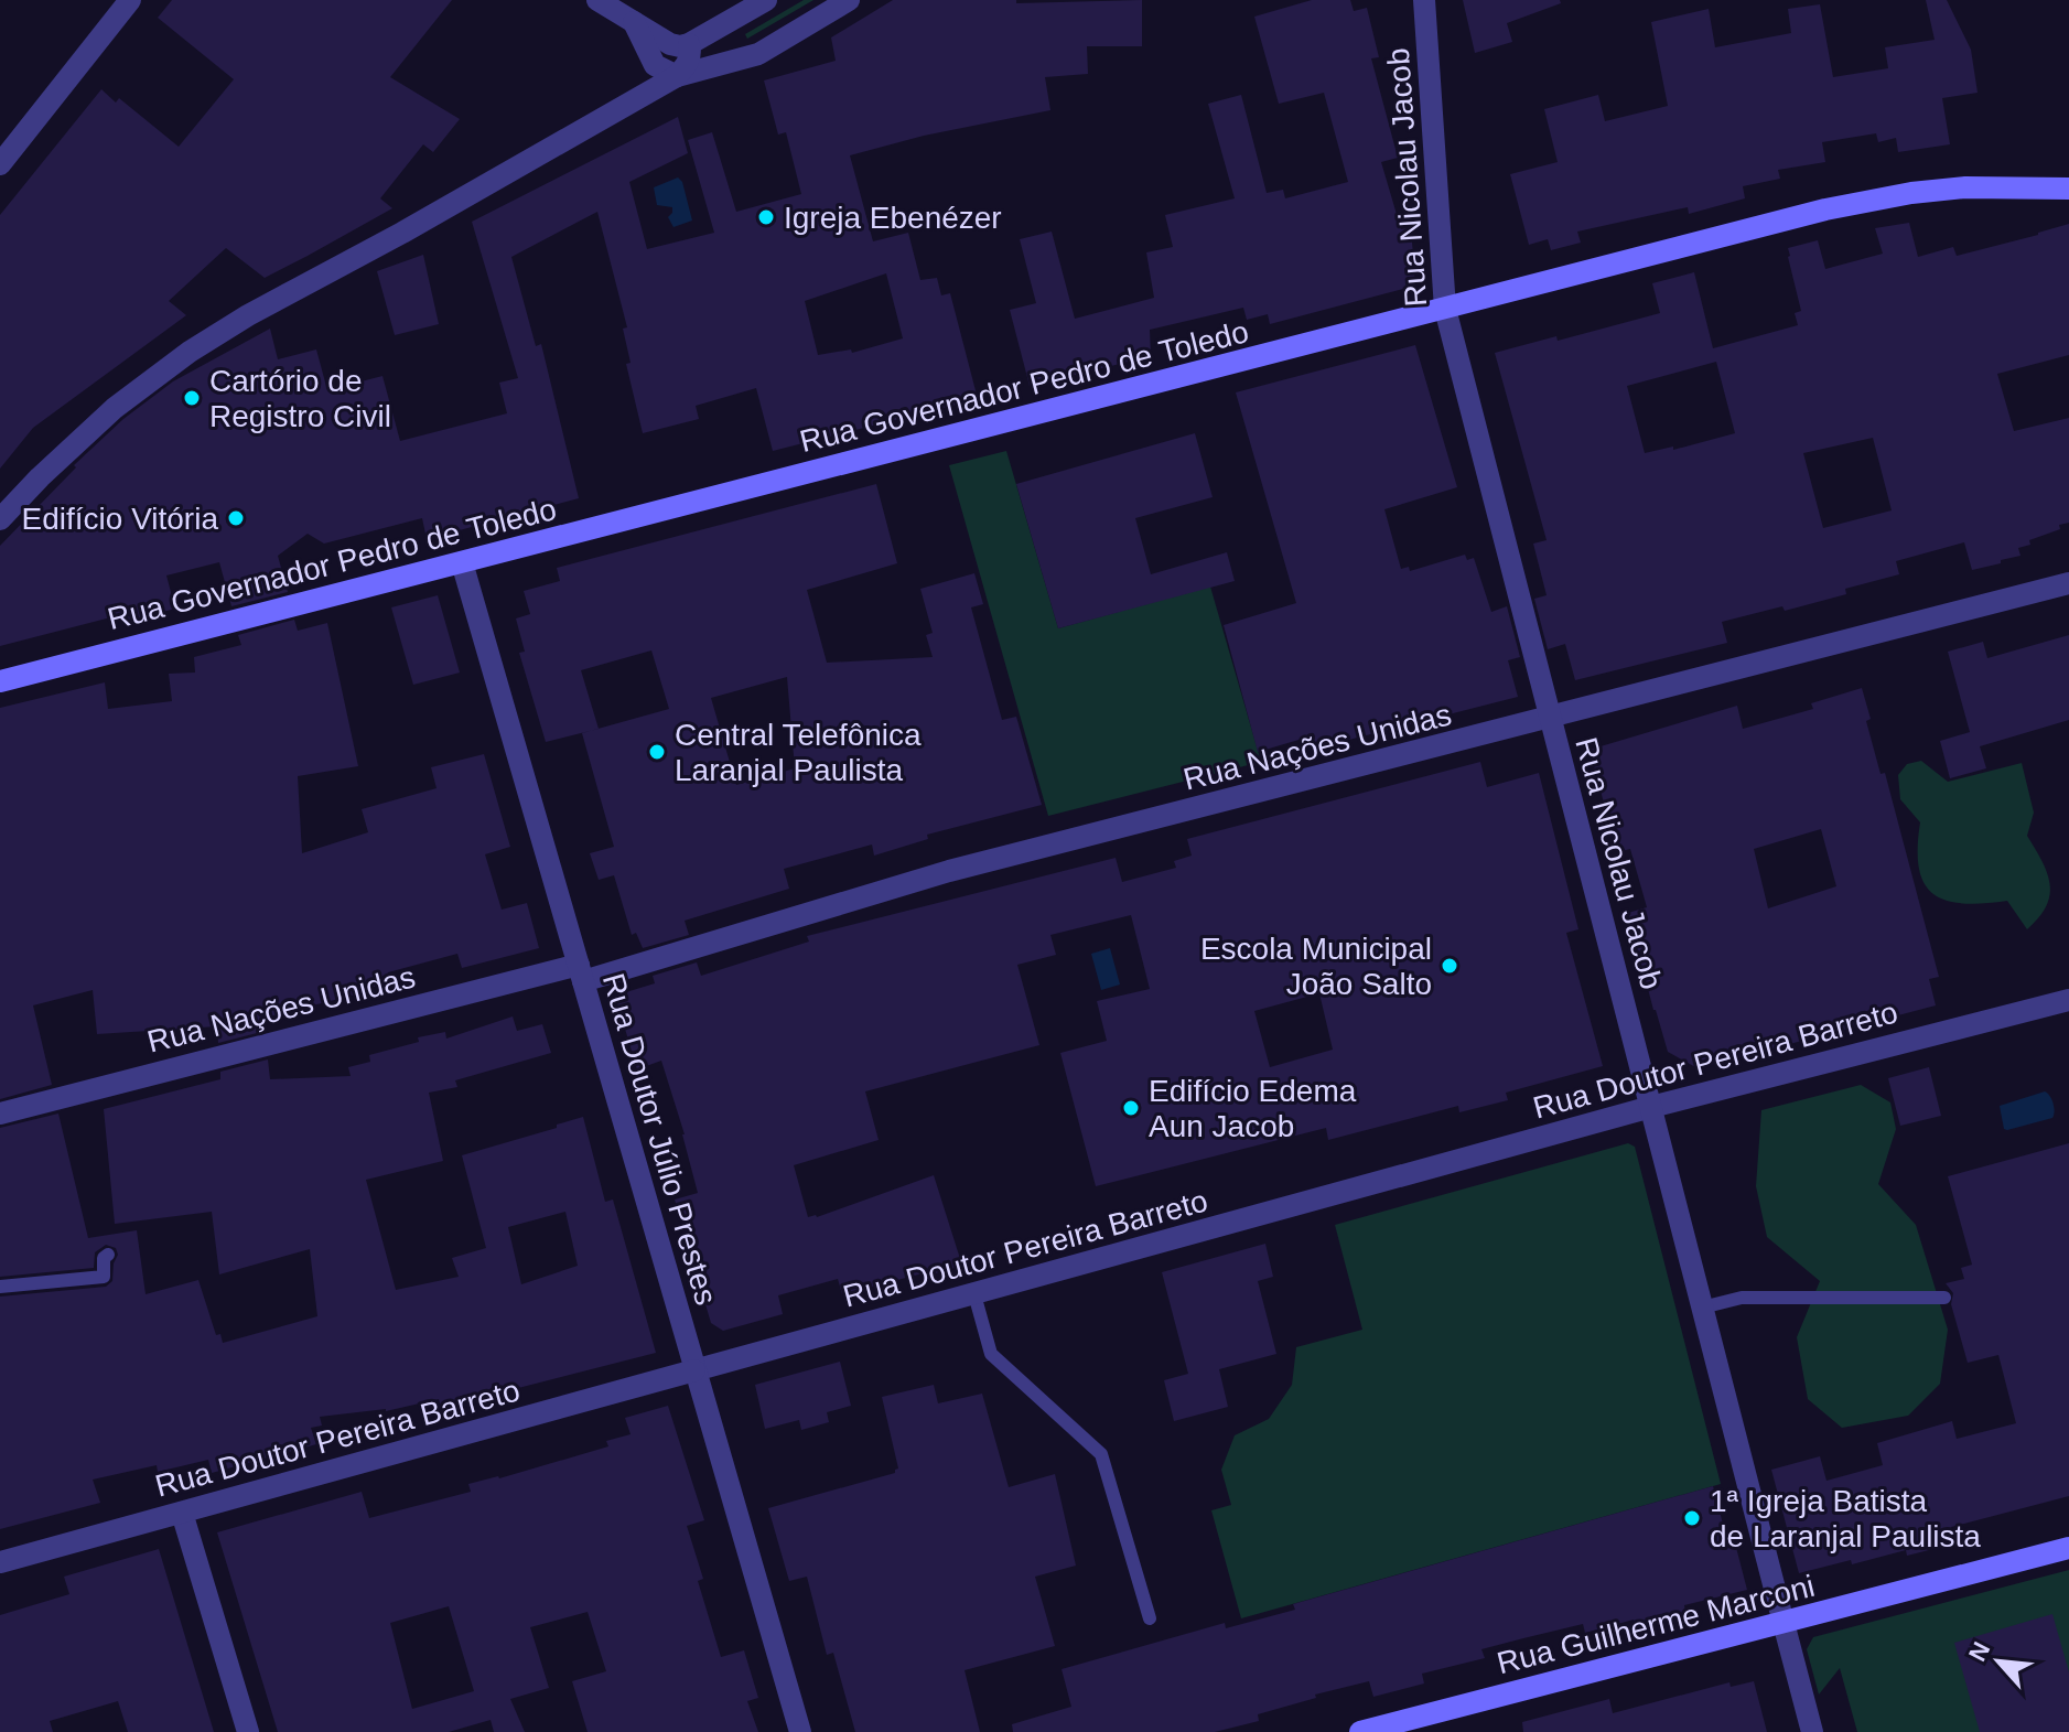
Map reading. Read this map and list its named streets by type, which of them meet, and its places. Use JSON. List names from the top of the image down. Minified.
{"streets":{"main road":["Rua Governador Pedro de Toledo","Rua Guilherme Marconi"],"street":["Rua Nicolau Jacob","Rua Nações Unidas","Rua Doutor Pereira Barreto","Rua Doutor Júlio Prestes"]},"crossings":[["Rua Nicolau Jacob","Rua Governador Pedro de Toledo"],["Rua Nicolau Jacob","Rua Nações Unidas"],["Rua Nicolau Jacob","Rua Doutor Pereira Barreto"],["Rua Nicolau Jacob","Rua Guilherme Marconi"],["Rua Governador Pedro de Toledo","Rua Doutor Júlio Prestes"],["Rua Nações Unidas","Rua Doutor Júlio Prestes"],["Rua Doutor Pereira Barreto","Rua Doutor Júlio Prestes"]],"places":["Igreja Ebenézer","Cartório de Registro Civil","Edifício Vitória","Central Telefônica Laranjal Paulista","Escola Municipal João Salto","Edifício Edema Aun Jacob","1ª Igreja Batista de Laranjal Paulista"],"north":"top left"}
